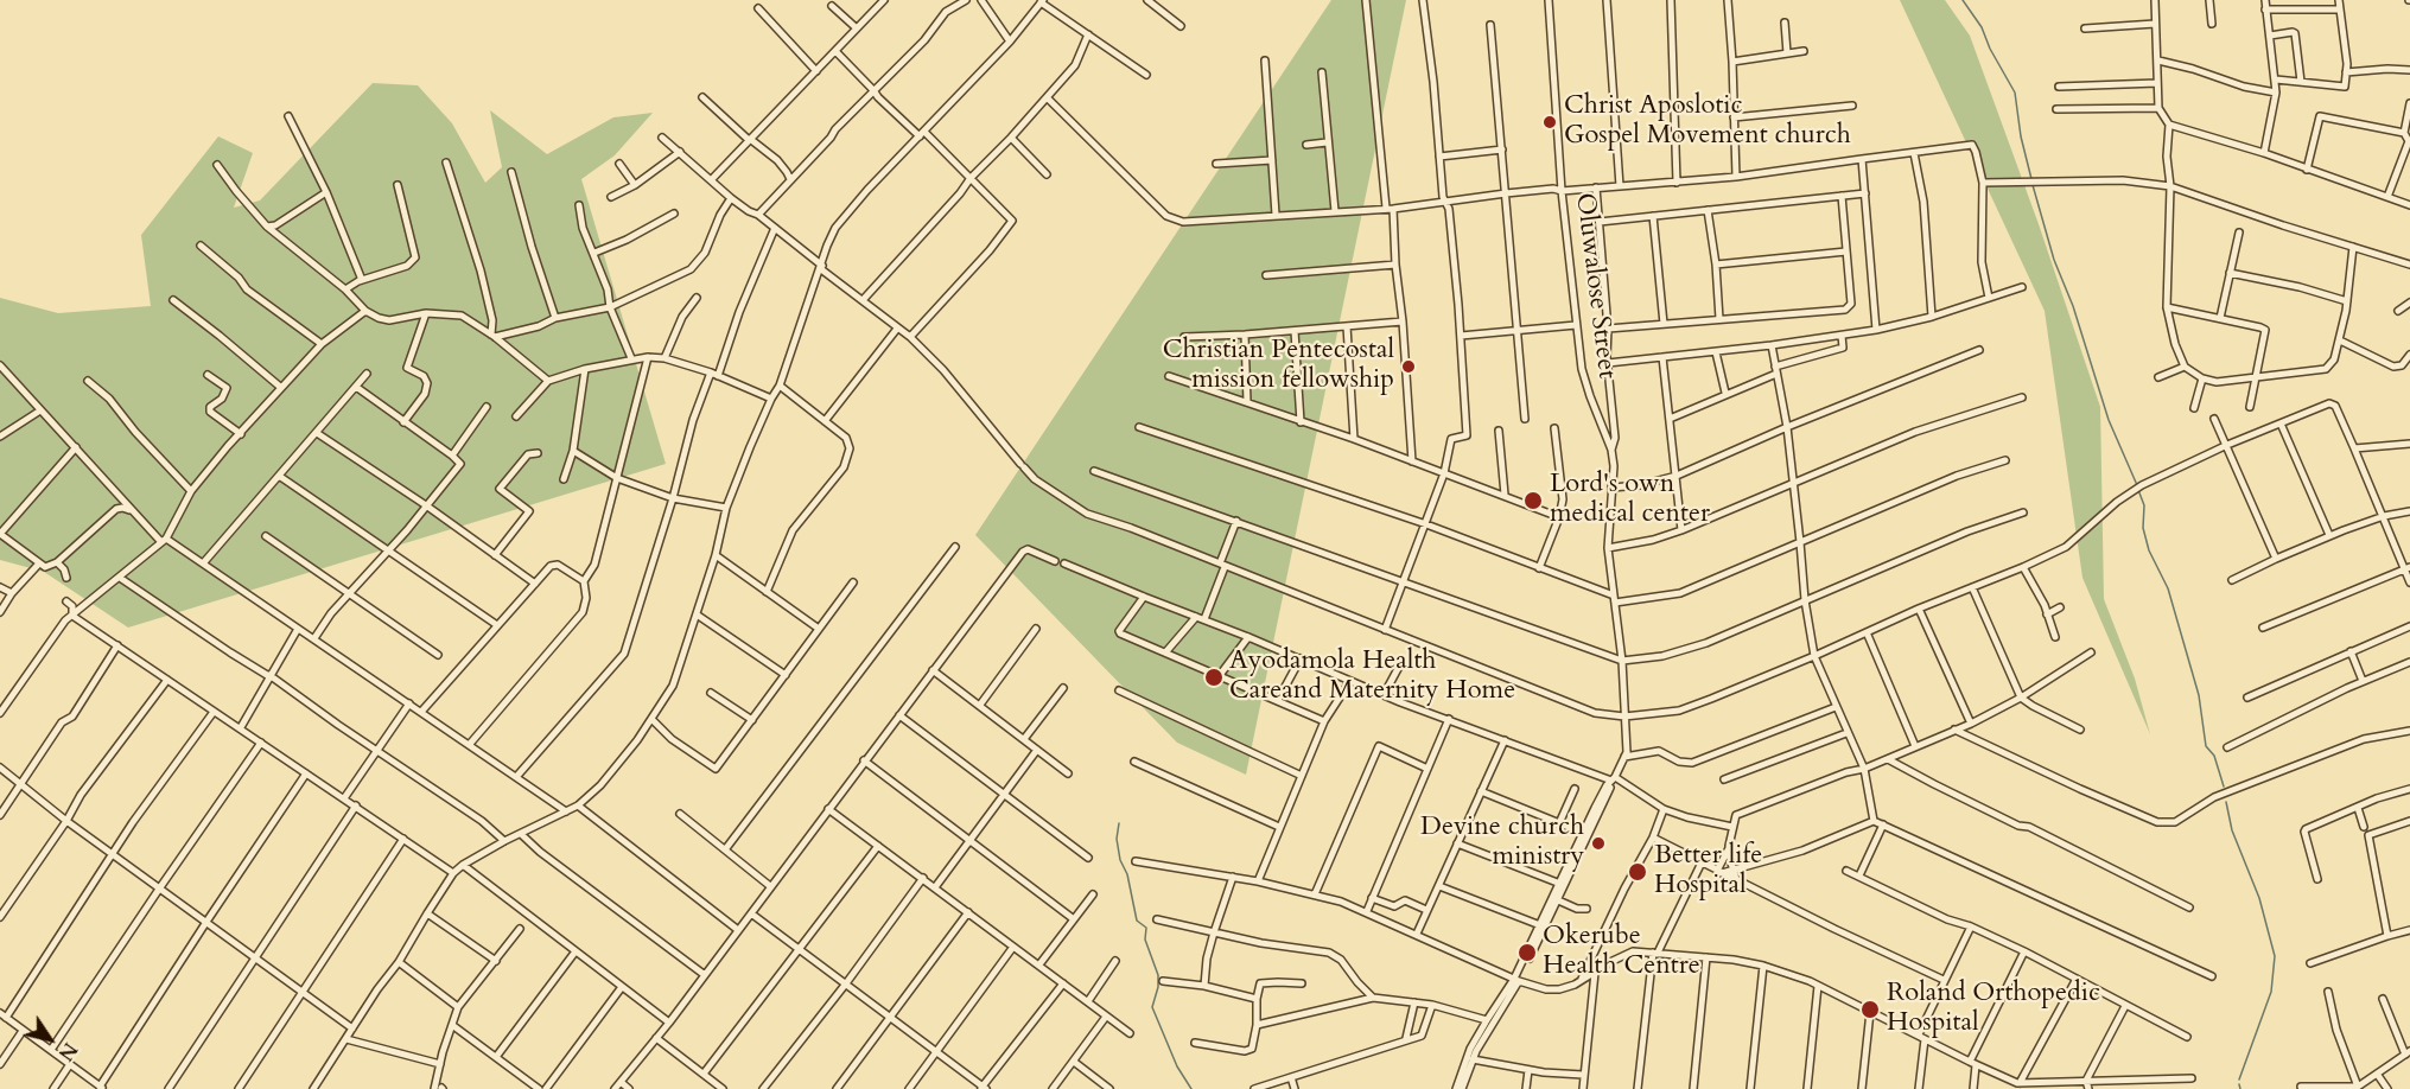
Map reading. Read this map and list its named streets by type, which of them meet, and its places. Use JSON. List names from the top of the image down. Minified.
{"streets":{"street":["Oluwalose Street"]},"places":["Christ Aposlotic Gospel Movement church","Christian Pentecostal mission fellowship","Lord's own medical center","Ayodamola Health Careand Maternity Home","Devine church ministry","Better life Hospital","Okerube Health Centre","Roland Orthopedic Hospital"],"north":"bottom right"}
